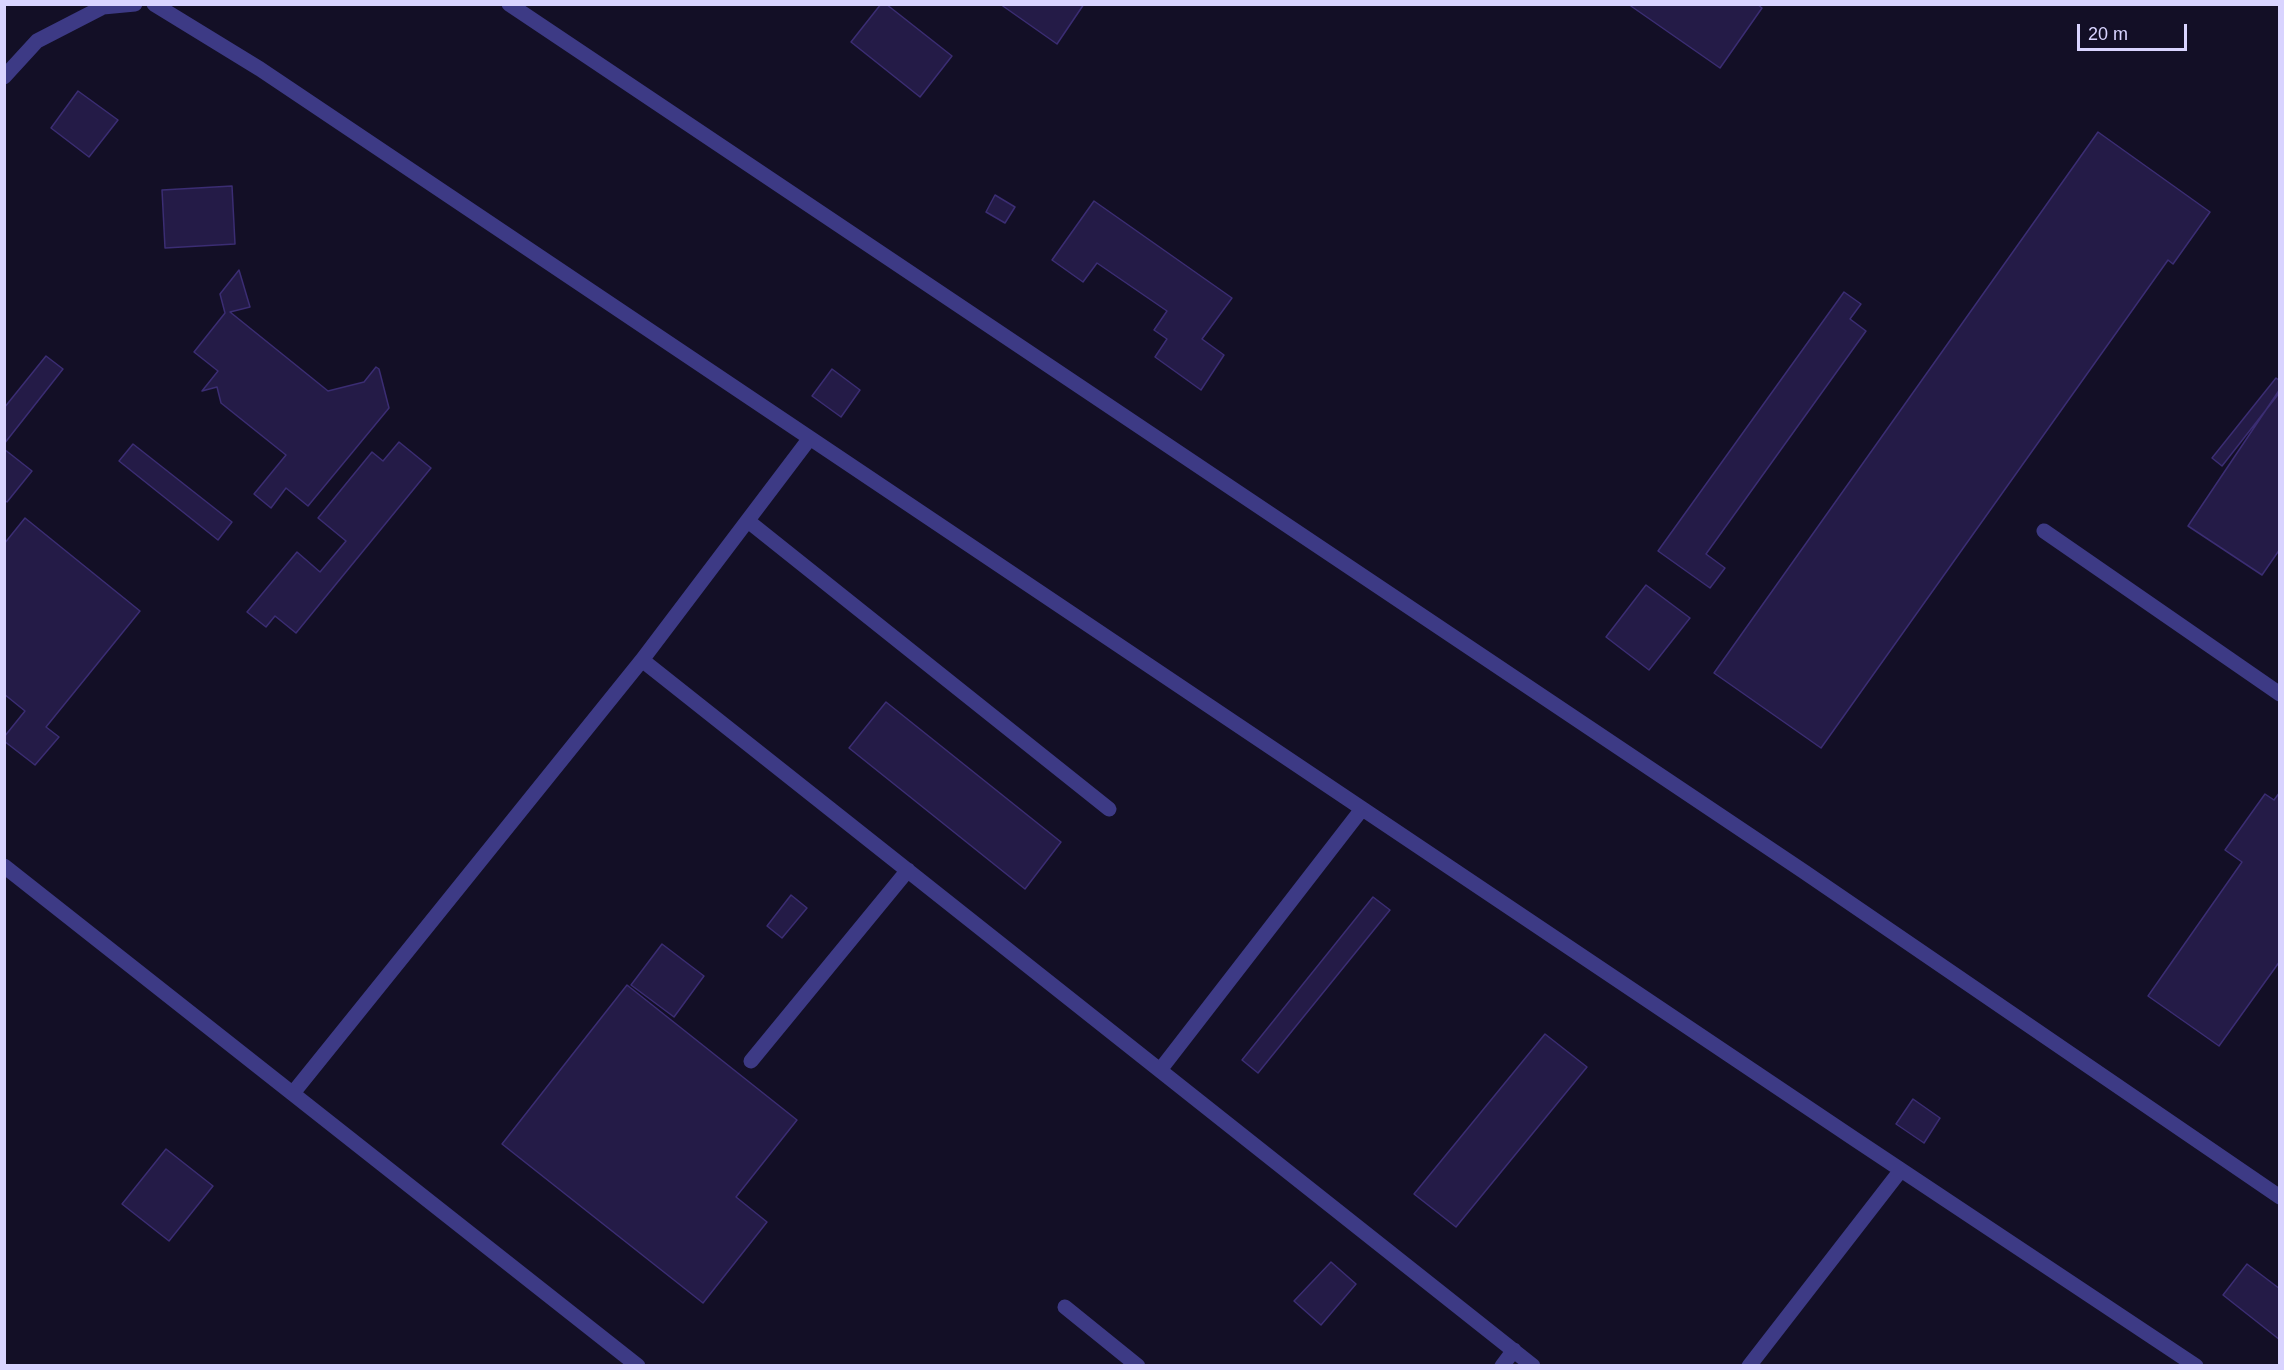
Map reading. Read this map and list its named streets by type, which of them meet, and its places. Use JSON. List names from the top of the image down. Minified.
{"scale_bar":"20 m"}
